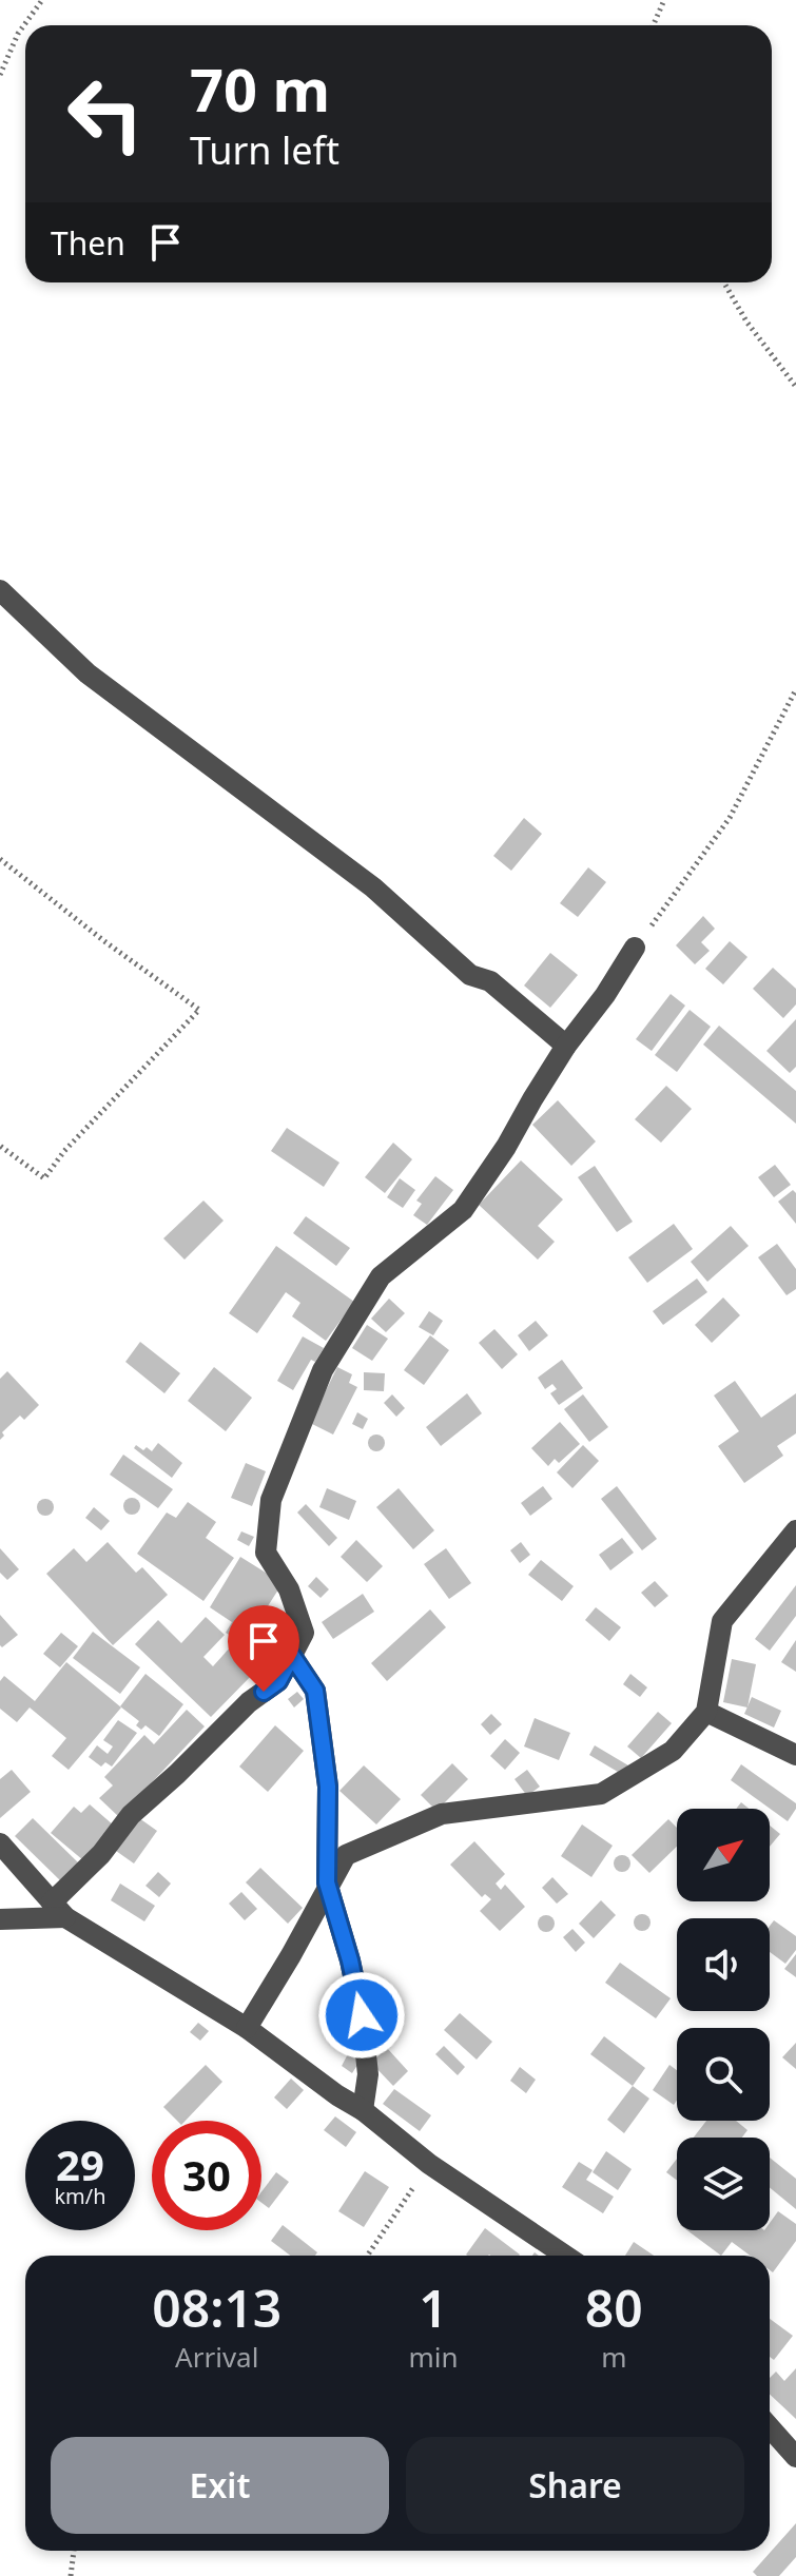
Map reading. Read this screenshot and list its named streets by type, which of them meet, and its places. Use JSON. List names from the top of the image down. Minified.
{"north":"top right","page":{"turn":["70 m","Turn left"],"then":"Then","speed":"29 km/h","limit":"30","eta":["08:13","Arrival","1","min","80","m"],"buttons":["Exit","Share"]}}
